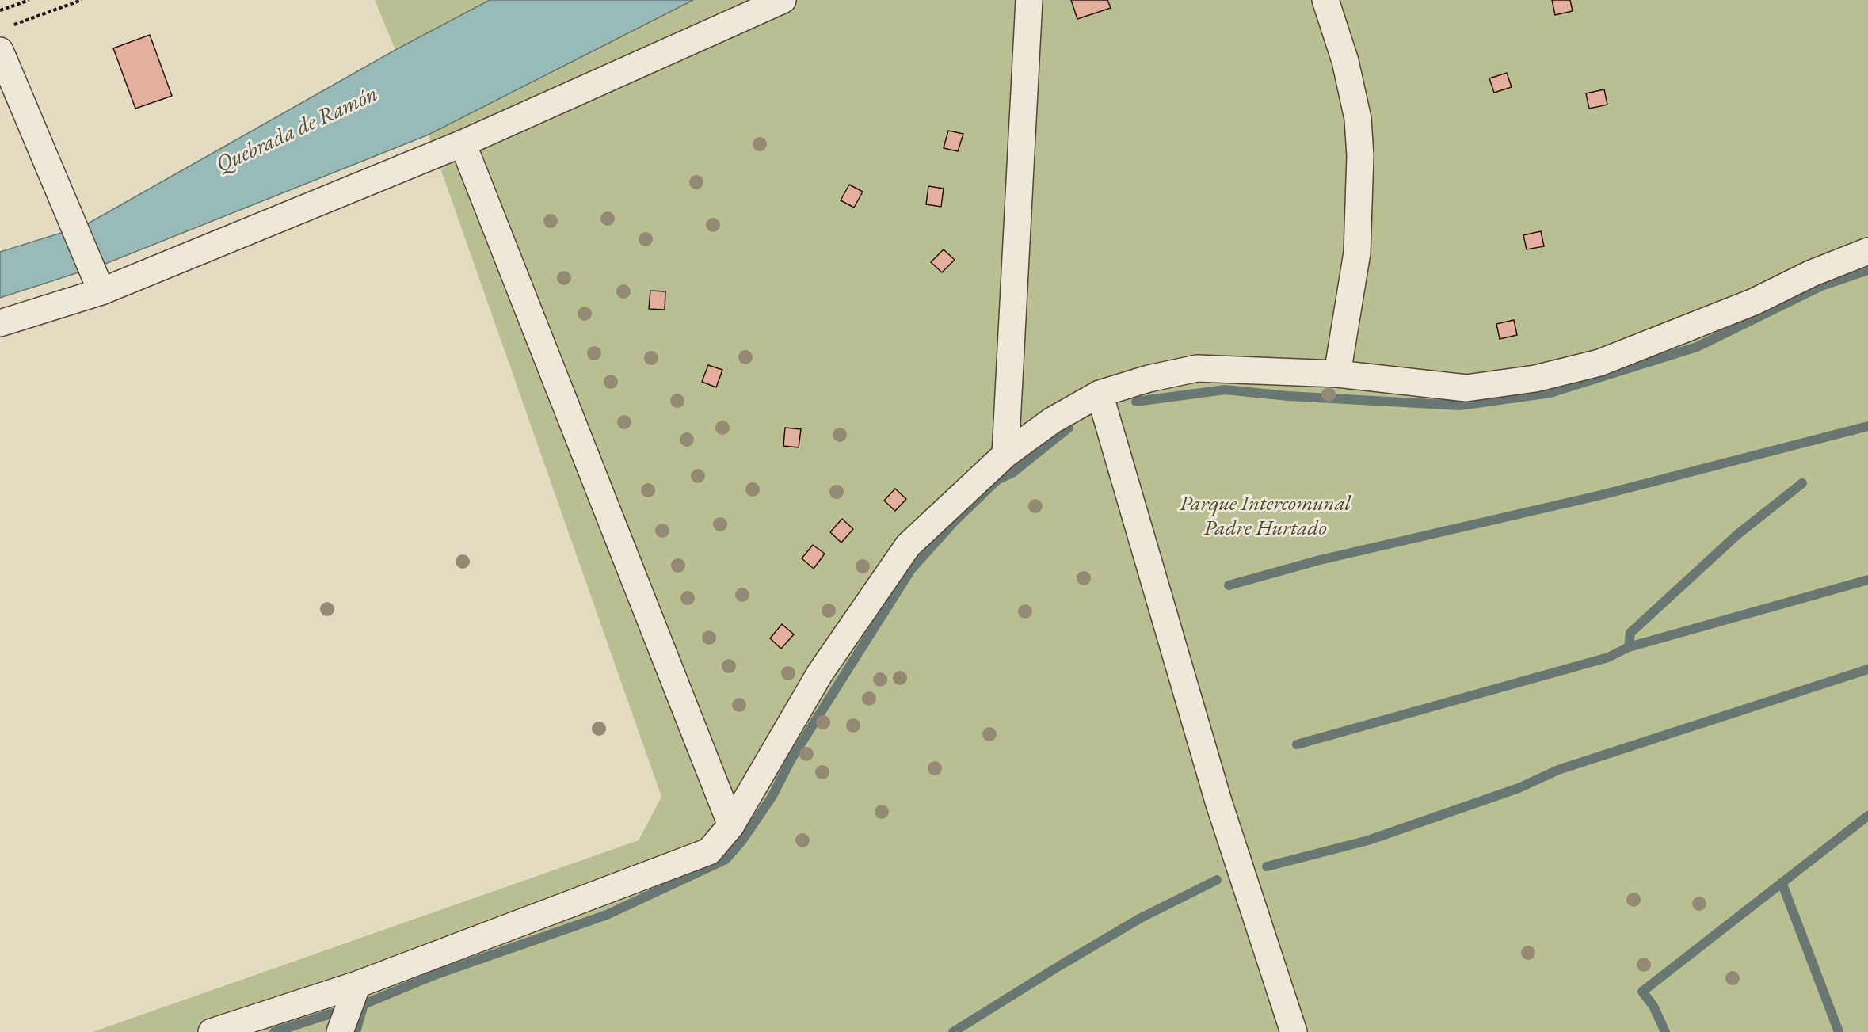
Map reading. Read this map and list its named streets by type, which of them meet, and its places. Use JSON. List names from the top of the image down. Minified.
{"water":["Quebrada de Ramón"],"parks":["Parque Intercomunal Padre Hurtado"]}
